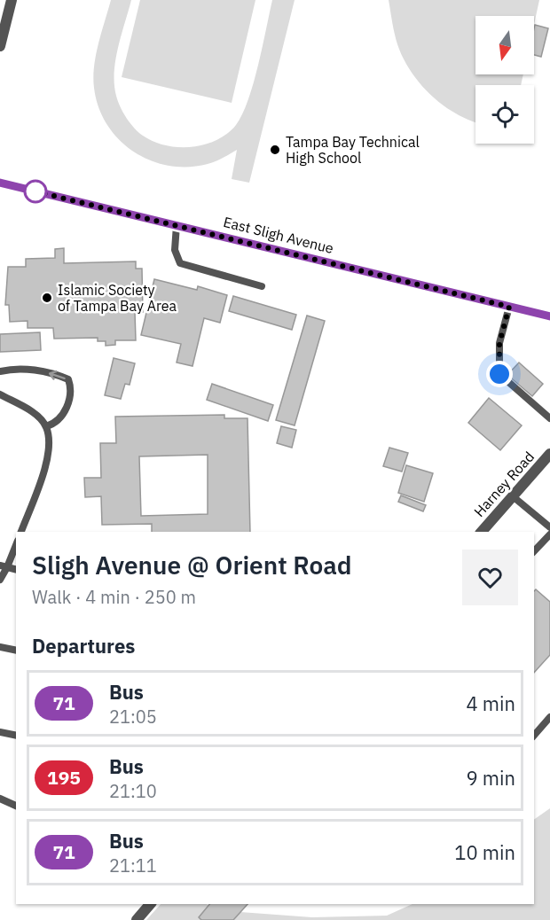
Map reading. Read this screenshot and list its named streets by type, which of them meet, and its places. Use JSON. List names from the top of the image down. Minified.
{"streets":{"street":["East Sligh Avenue","Harney Road"]},"places":["Tampa Bay Technical High School","Islamic Society of Tampa Bay Area"],"lines":["bus line 71"],"north":"bottom","page":{"heading":[["Sligh Avenue @ Orient Road","Walk · 4 min · 250 m"],"Departures"],"list":[{"mark":"71","name":"Bus","note":"21:05","value":"4 min"},{"mark":"195","name":"Bus","note":"21:10","value":"9 min"},{"mark":"71","name":"Bus","note":"21:11","value":"10 min"}]}}
